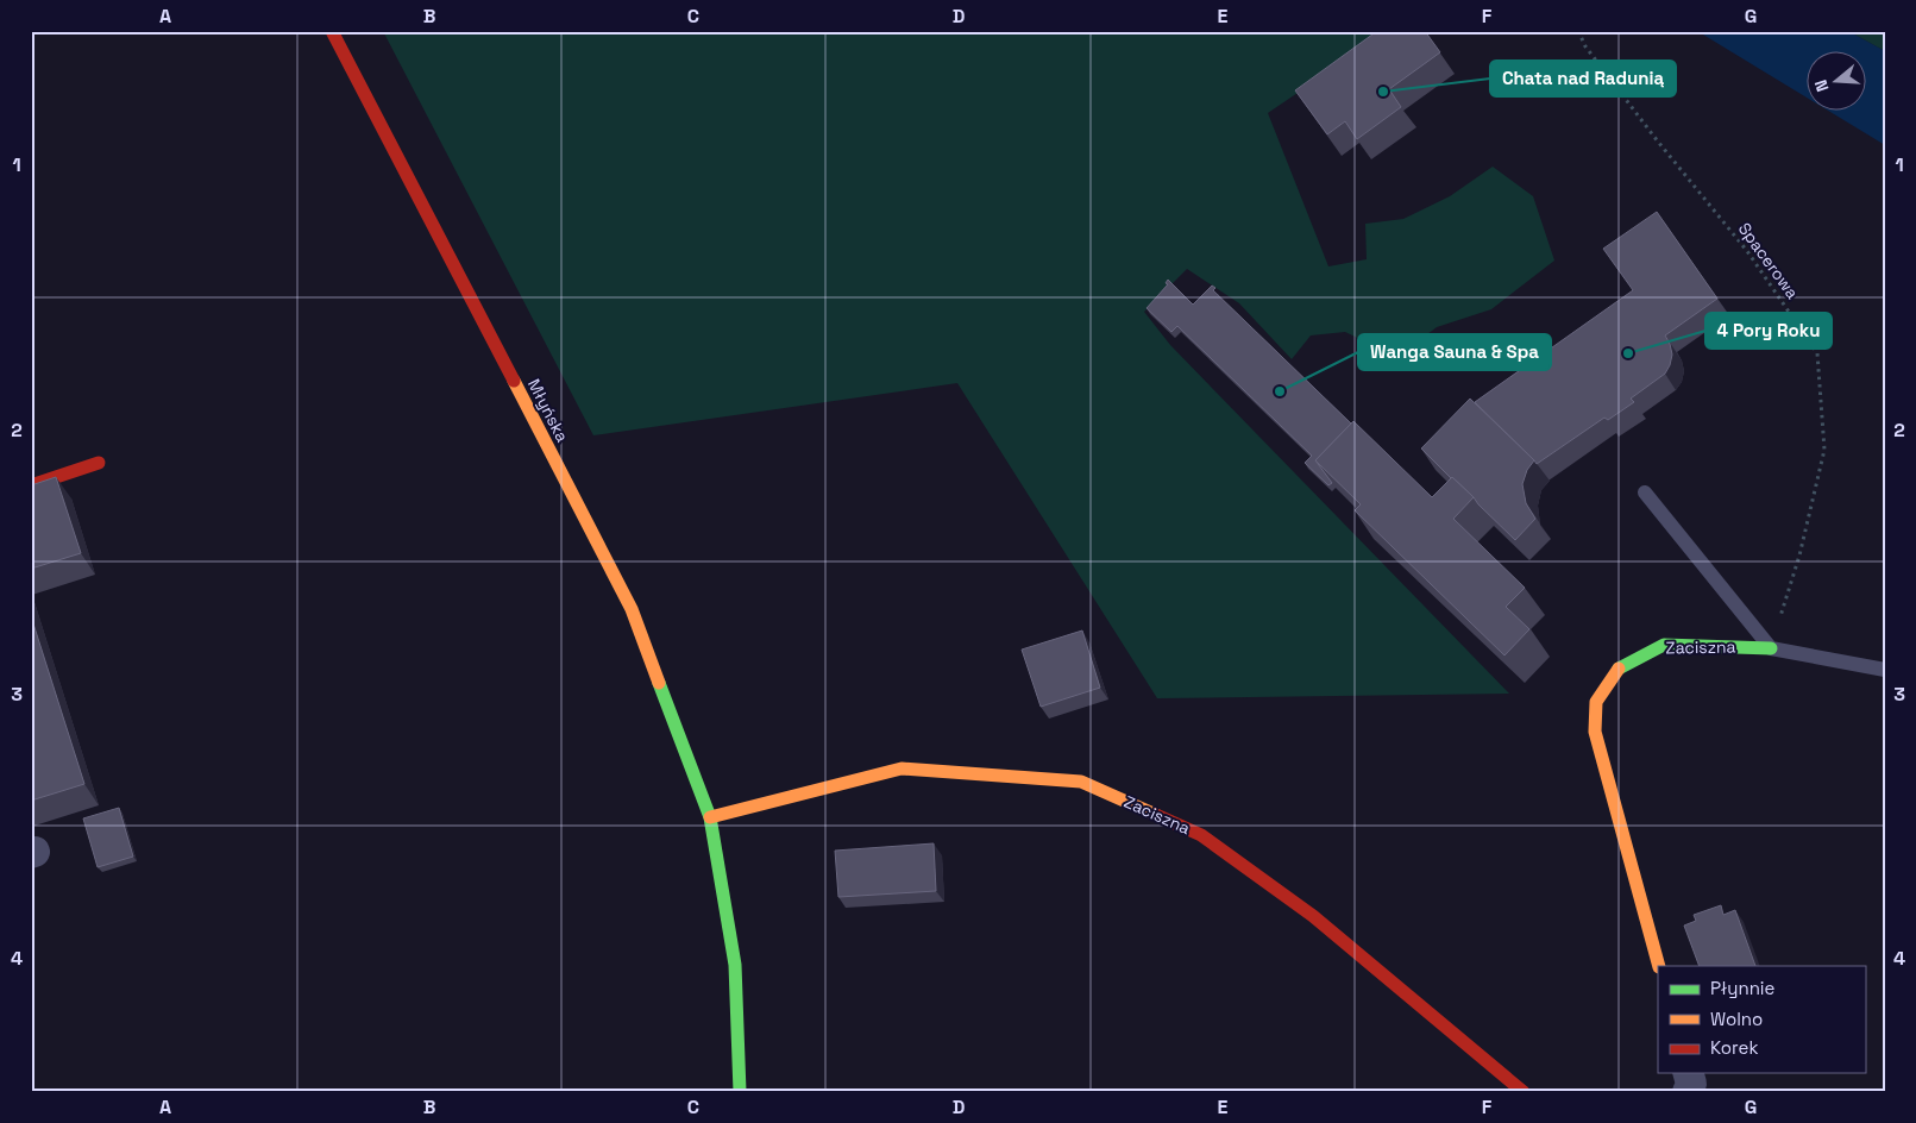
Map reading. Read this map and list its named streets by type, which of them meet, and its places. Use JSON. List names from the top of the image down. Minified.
{"streets":{"street":["Młyńska","Zaciszna"],"path":["Spacerowa"]},"crossings":[["Spacerowa","Zaciszna"],["Młyńska","Zaciszna"]],"places":["Chata nad Radunią","4 Pory Roku","Wanga Sauna & Spa"],"legend":["Płynnie","Wolno","Korek"],"north":"left","grid":{"columns":["A","B","C","D","E","F","G"],"rows":["1","2","3","4"]}}
